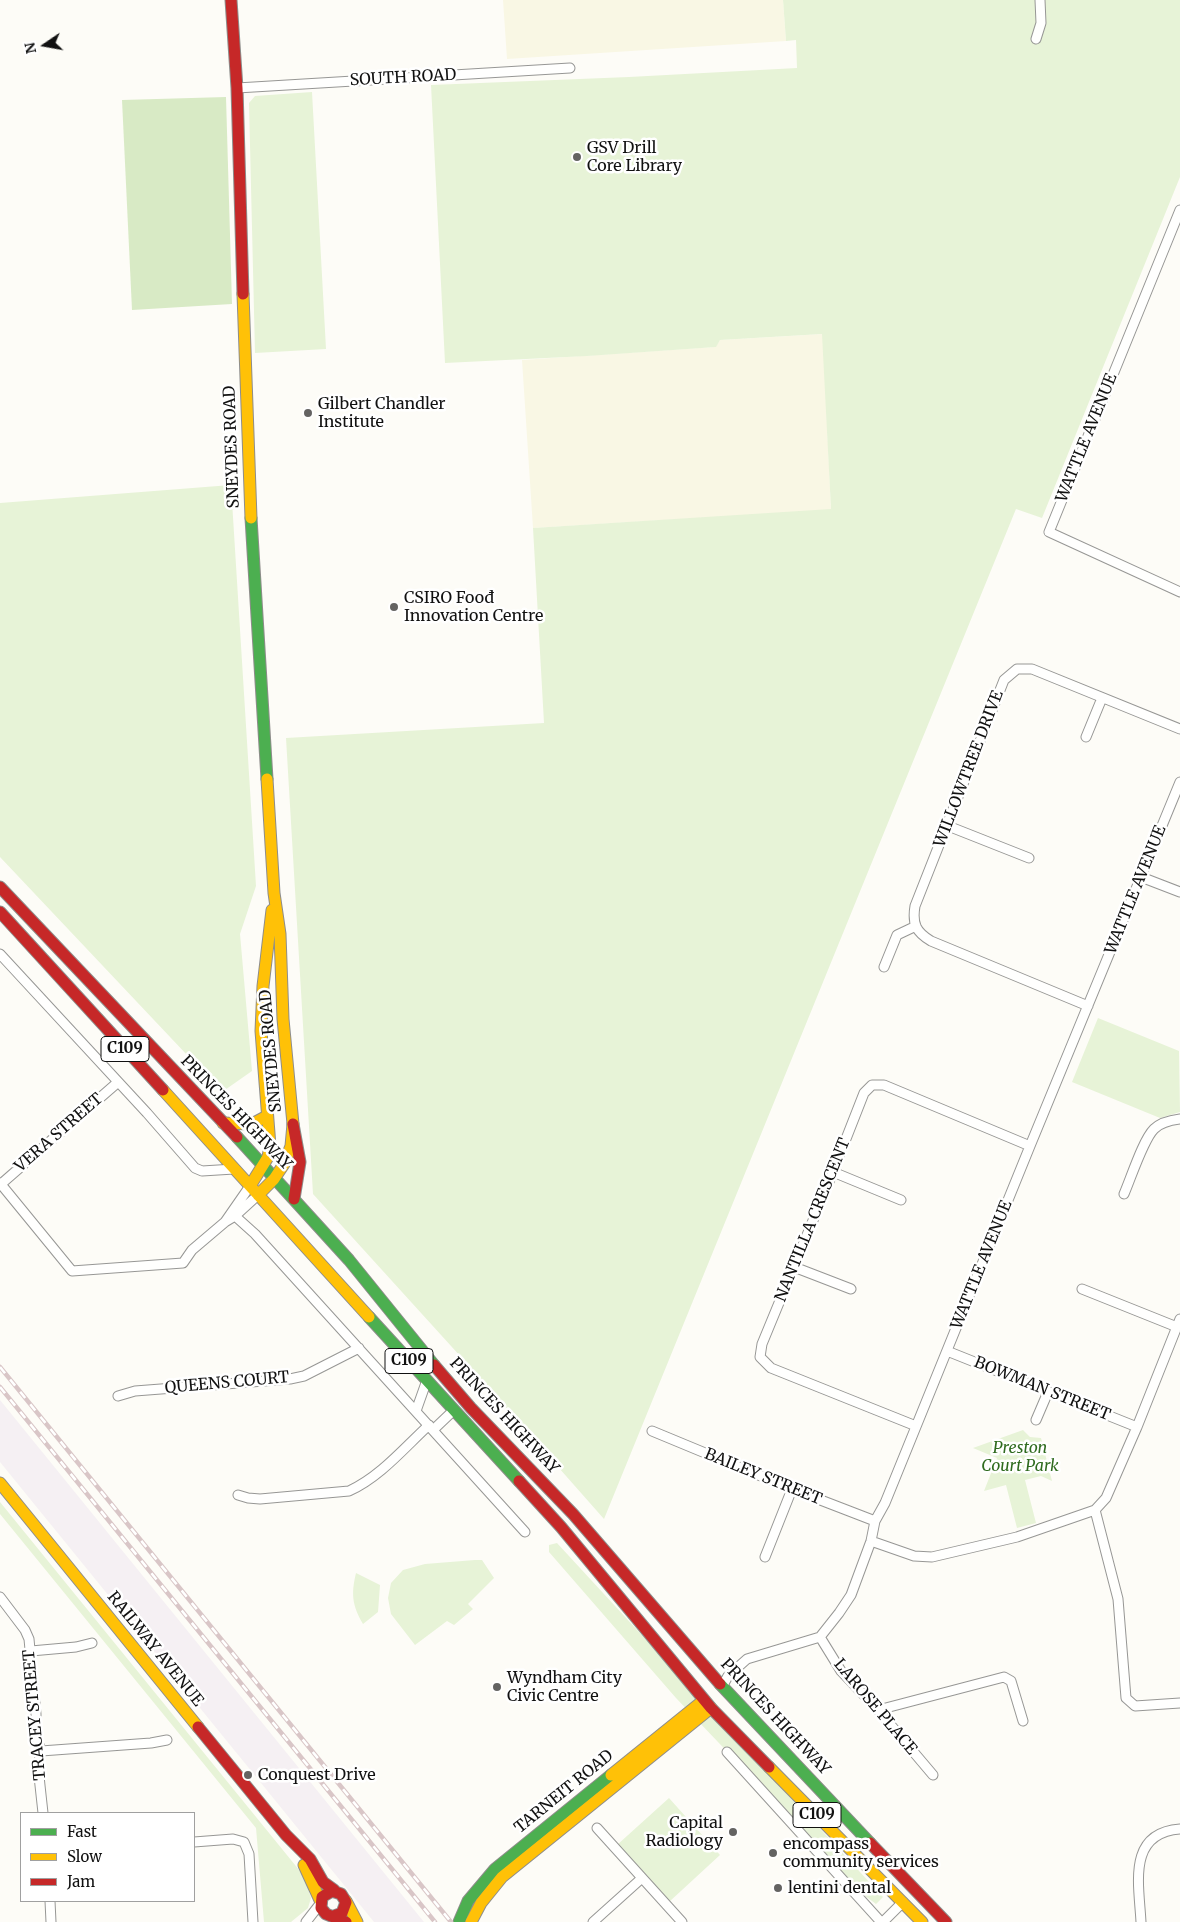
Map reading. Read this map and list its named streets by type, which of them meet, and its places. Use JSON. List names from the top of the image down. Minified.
{"streets":{"main road":["SNEYDES ROAD","C109","PRINCES HIGHWAY","RAILWAY AVENUE","TARNEIT ROAD"],"street":["SOUTH ROAD","WATTLE AVENUE","WILLOWTREE DRIVE","VERA STREET","NANTILLA CRESCENT","QUEENS COURT","BOWMAN STREET","BAILEY STREET","LAROSE PLACE","TRACEY STREET"]},"crossings":[["SOUTH ROAD","SNEYDES ROAD"],["WATTLE AVENUE","NANTILLA CRESCENT"],["WATTLE AVENUE","BOWMAN STREET"],["WATTLE AVENUE","BAILEY STREET"],["WATTLE AVENUE","LAROSE PLACE"],["SNEYDES ROAD","PRINCES HIGHWAY"],["PRINCES HIGHWAY","TARNEIT ROAD"]],"parks":["Preston Court Park"],"places":["GSV Drill Core Library","Gilbert Chandler Institute","CSIRO Foođ Innovation Centre","Wyndham City Civic Centre","Conquest Drive","Capital Radiology","encompass community services","lentini dental"],"legend":["Fast","Slow","Jam"],"north":"left"}
